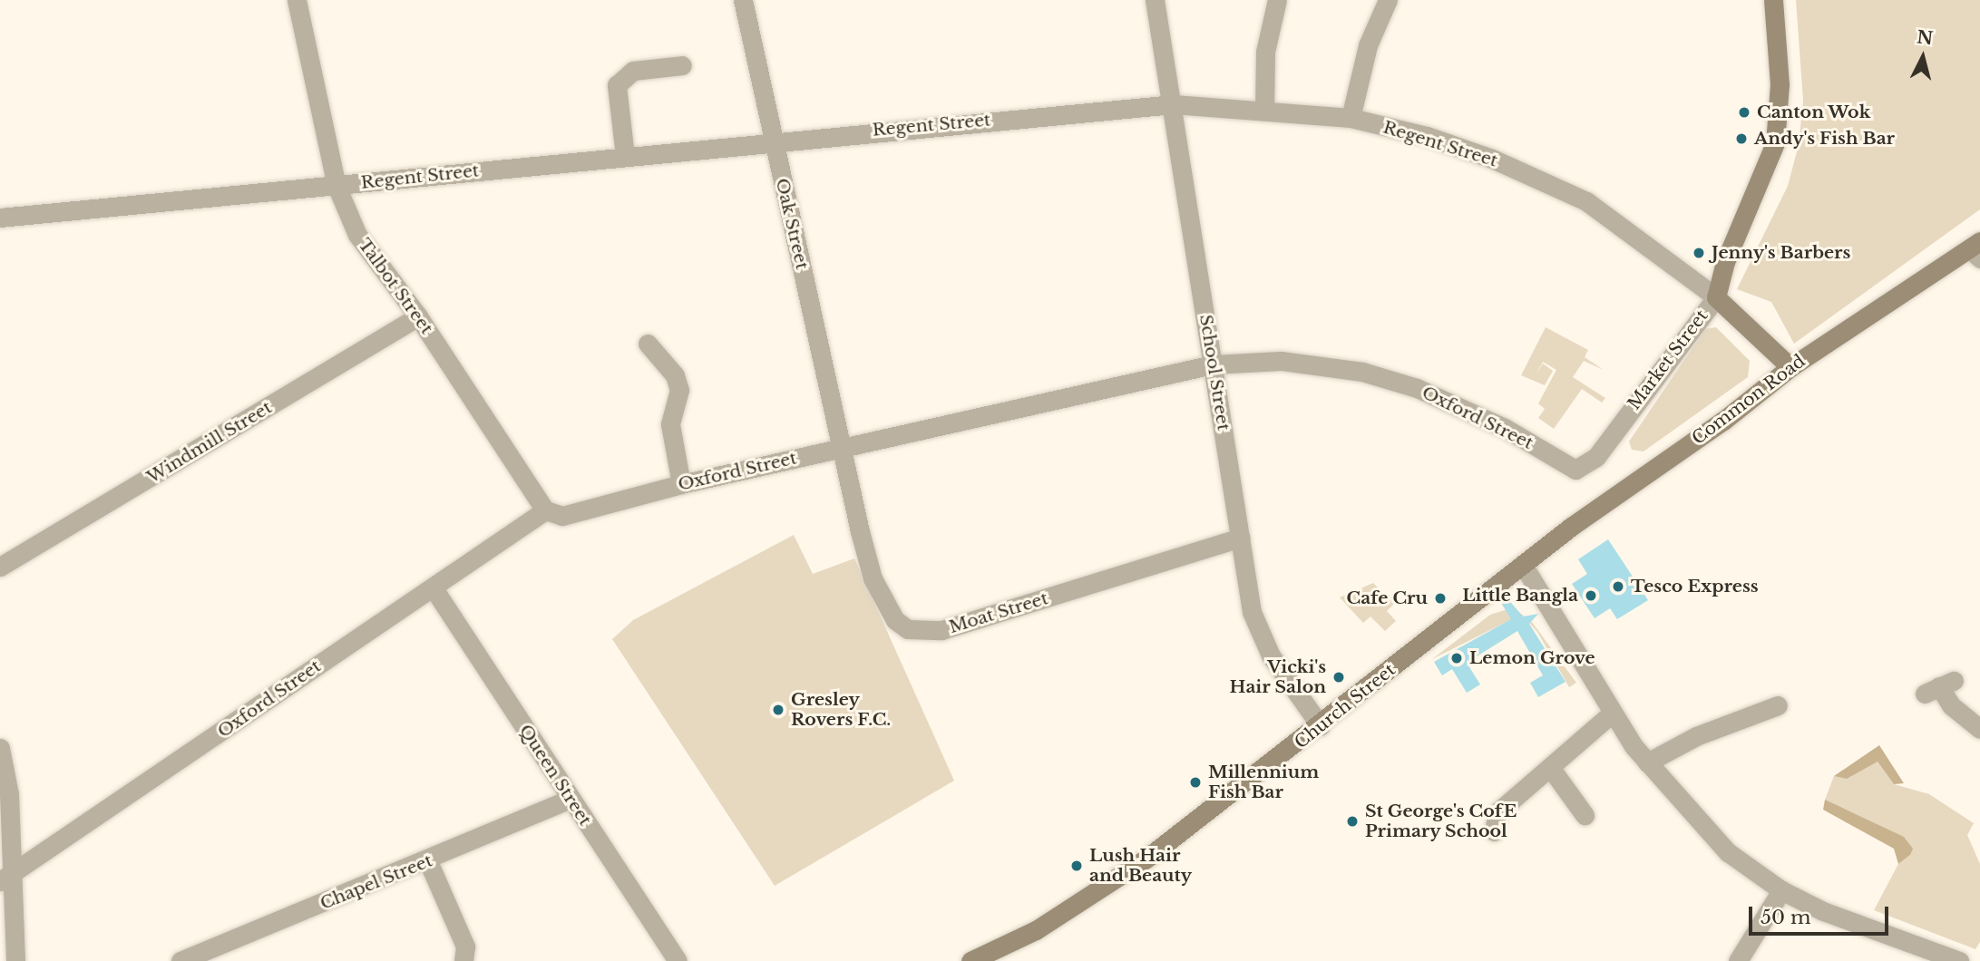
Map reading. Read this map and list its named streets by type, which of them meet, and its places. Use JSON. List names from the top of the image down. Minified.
{"streets":{"street":["Regent Street","Oak Street","Talbot Street","Market Street","School Street","Common Road","Oxford Street","Windmill Street","Moat Street","Church Street","Queen Street","Chapel Street"]},"crossings":[["Regent Street","Oak Street"],["Regent Street","Talbot Street"],["Regent Street","Market Street"],["Regent Street","School Street"],["Regent Street","Common Road"],["Oak Street","Oxford Street"],["Oak Street","Moat Street"],["Talbot Street","Oxford Street"],["Talbot Street","Windmill Street"],["Market Street","Oxford Street"],["School Street","Oxford Street"],["School Street","Moat Street"],["School Street","Church Street"],["Common Road","Church Street"],["Oxford Street","Moat Street"],["Oxford Street","Queen Street"],["Queen Street","Chapel Street"]],"places":["Canton Wok","Andy's Fish Bar","Jenny's Barbers","Tesco Express","Little Bangla","Cafe Cru","Lemon Grove","Vicki's Hair Salon","Gresley Rovers F.C.","Millennium Fish Bar","St George's CofE Primary School","Lush Hair and Beauty"],"scale_bar":"50 m","north":"top"}
